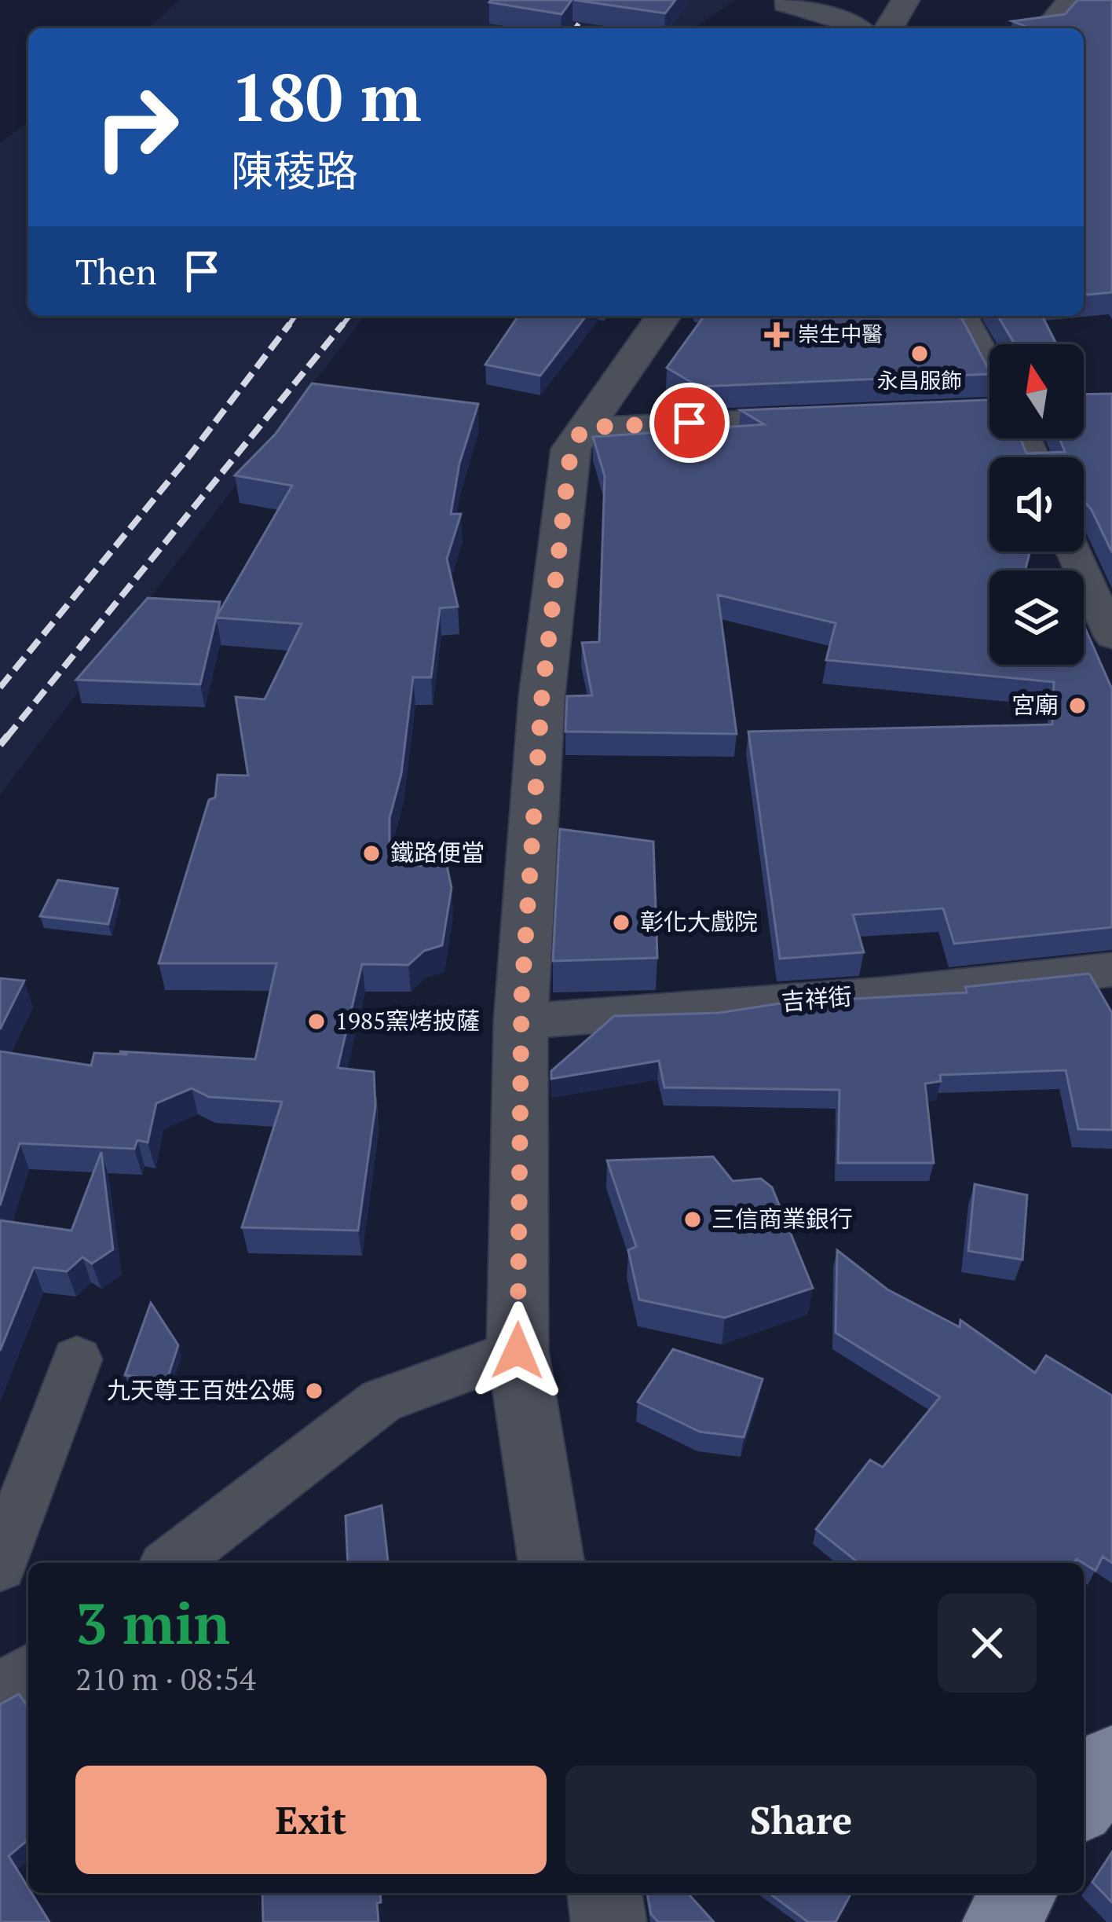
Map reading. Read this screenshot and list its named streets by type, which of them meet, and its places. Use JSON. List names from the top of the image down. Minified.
{"streets":{"street":["吉祥街"]},"places":{"health":["崇生中醫"],"other":["永昌服飾","宮廟","鐵路便當","彰化大戲院","1985窯烤披薩","三信商業銀行","九天尊王百姓公媽"]},"north":"top","page":{"turn":["180 m","陳稜路"],"then":"Then","heading":["3 min","210 m · 08:54"],"buttons":["Exit","Share"]}}
